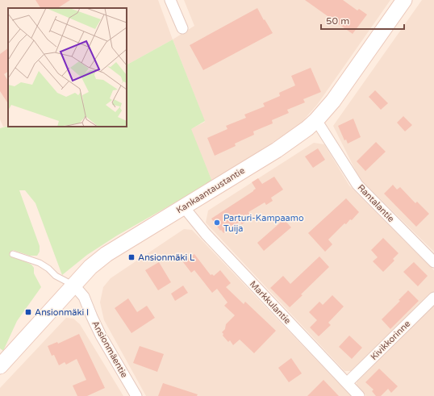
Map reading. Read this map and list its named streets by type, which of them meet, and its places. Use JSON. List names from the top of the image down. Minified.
{"streets":{"street":["Kankaantaustantie","Rantalantie","Markkulantie","Kivikkorinne","Ansionmäentie"]},"crossings":[["Kankaantaustantie","Rantalantie"],["Kankaantaustantie","Markkulantie"],["Kankaantaustantie","Ansionmäentie"],["Markkulantie","Kivikkorinne"]],"places":{"other":["Parturi-Kampaamo Tuija"],"transit":["Ansionmäki L","Ansionmäki I"]},"scale_bar":"50 m"}
